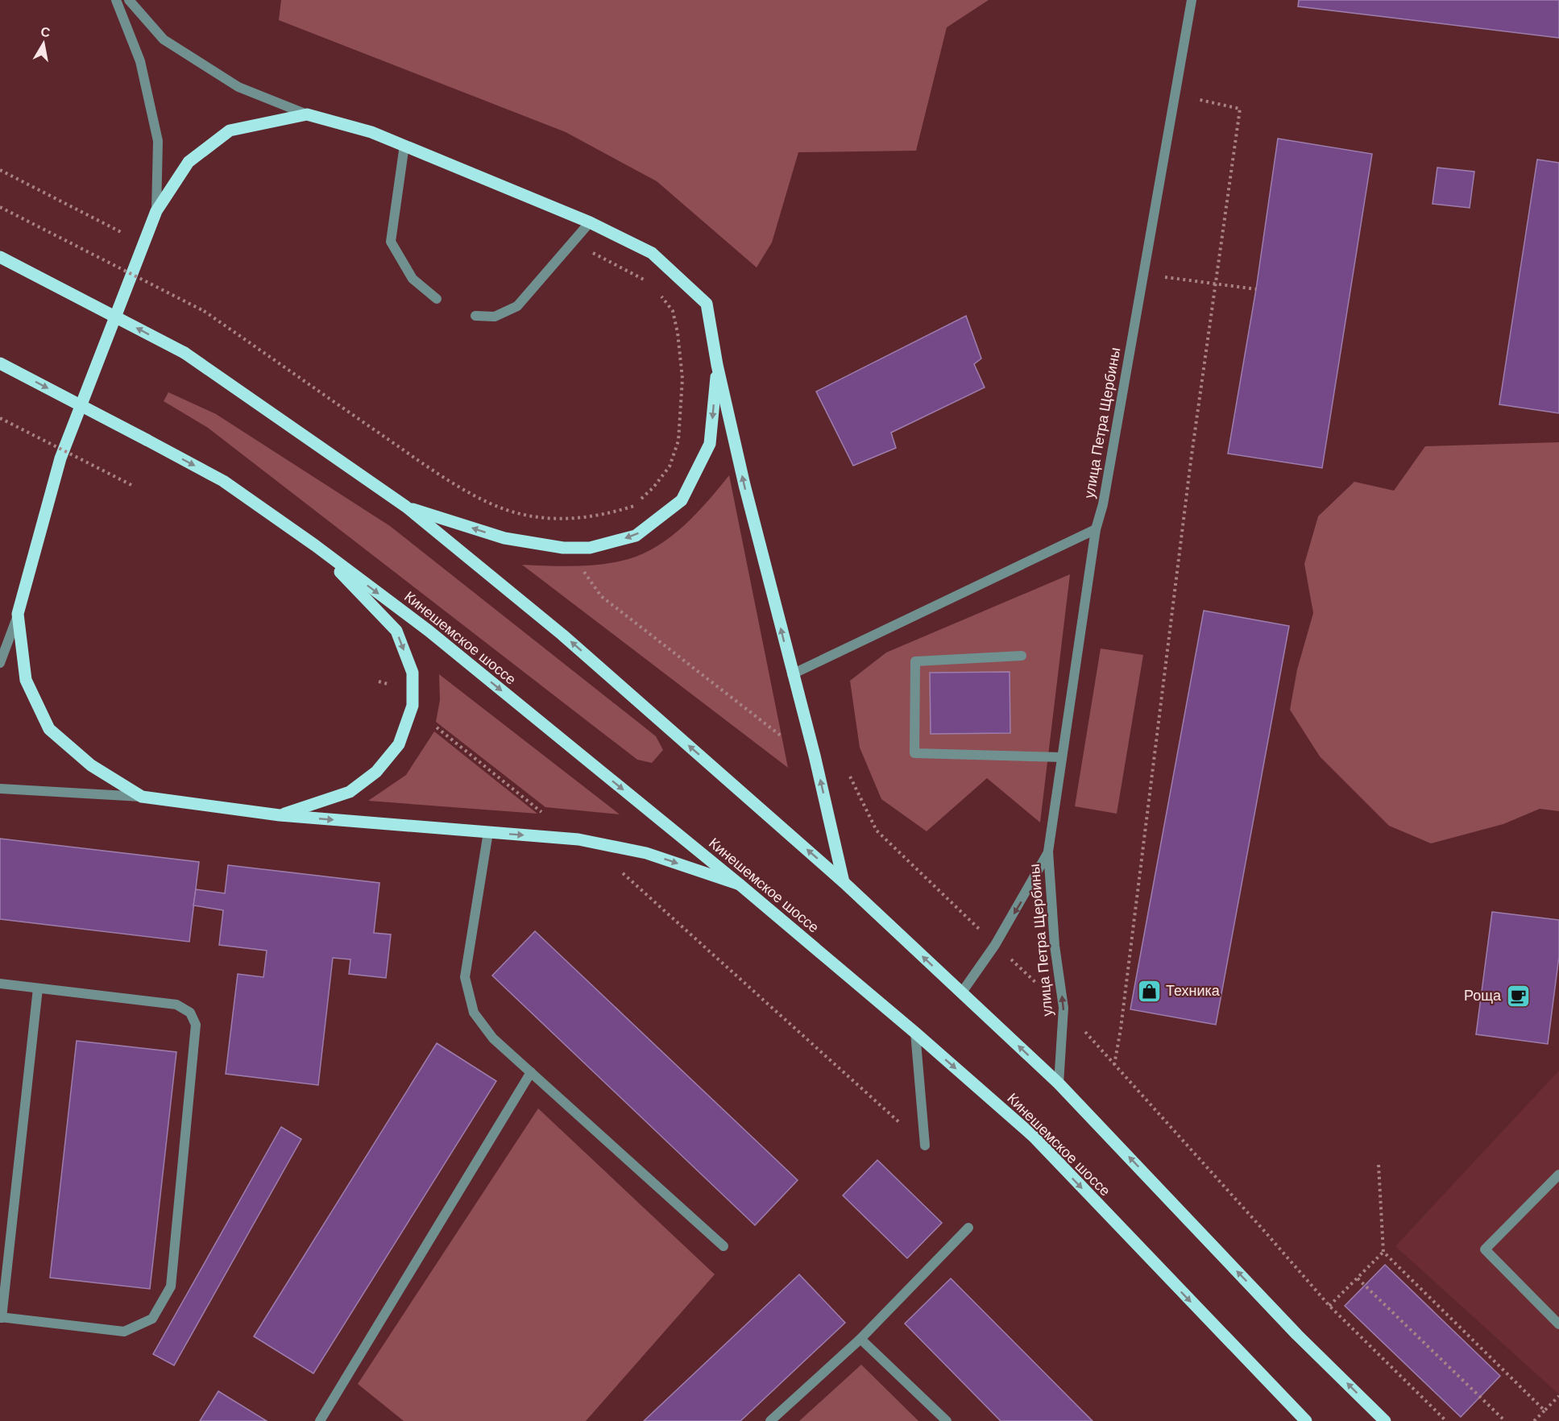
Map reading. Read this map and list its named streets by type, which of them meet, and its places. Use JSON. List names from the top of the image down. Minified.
{"streets":{"main road":["Кинешемское шоссе"],"street":["улица Петра Щербины"]},"places":{"shop":["Техника"],"cafe":["Роща"]},"north":"top"}
